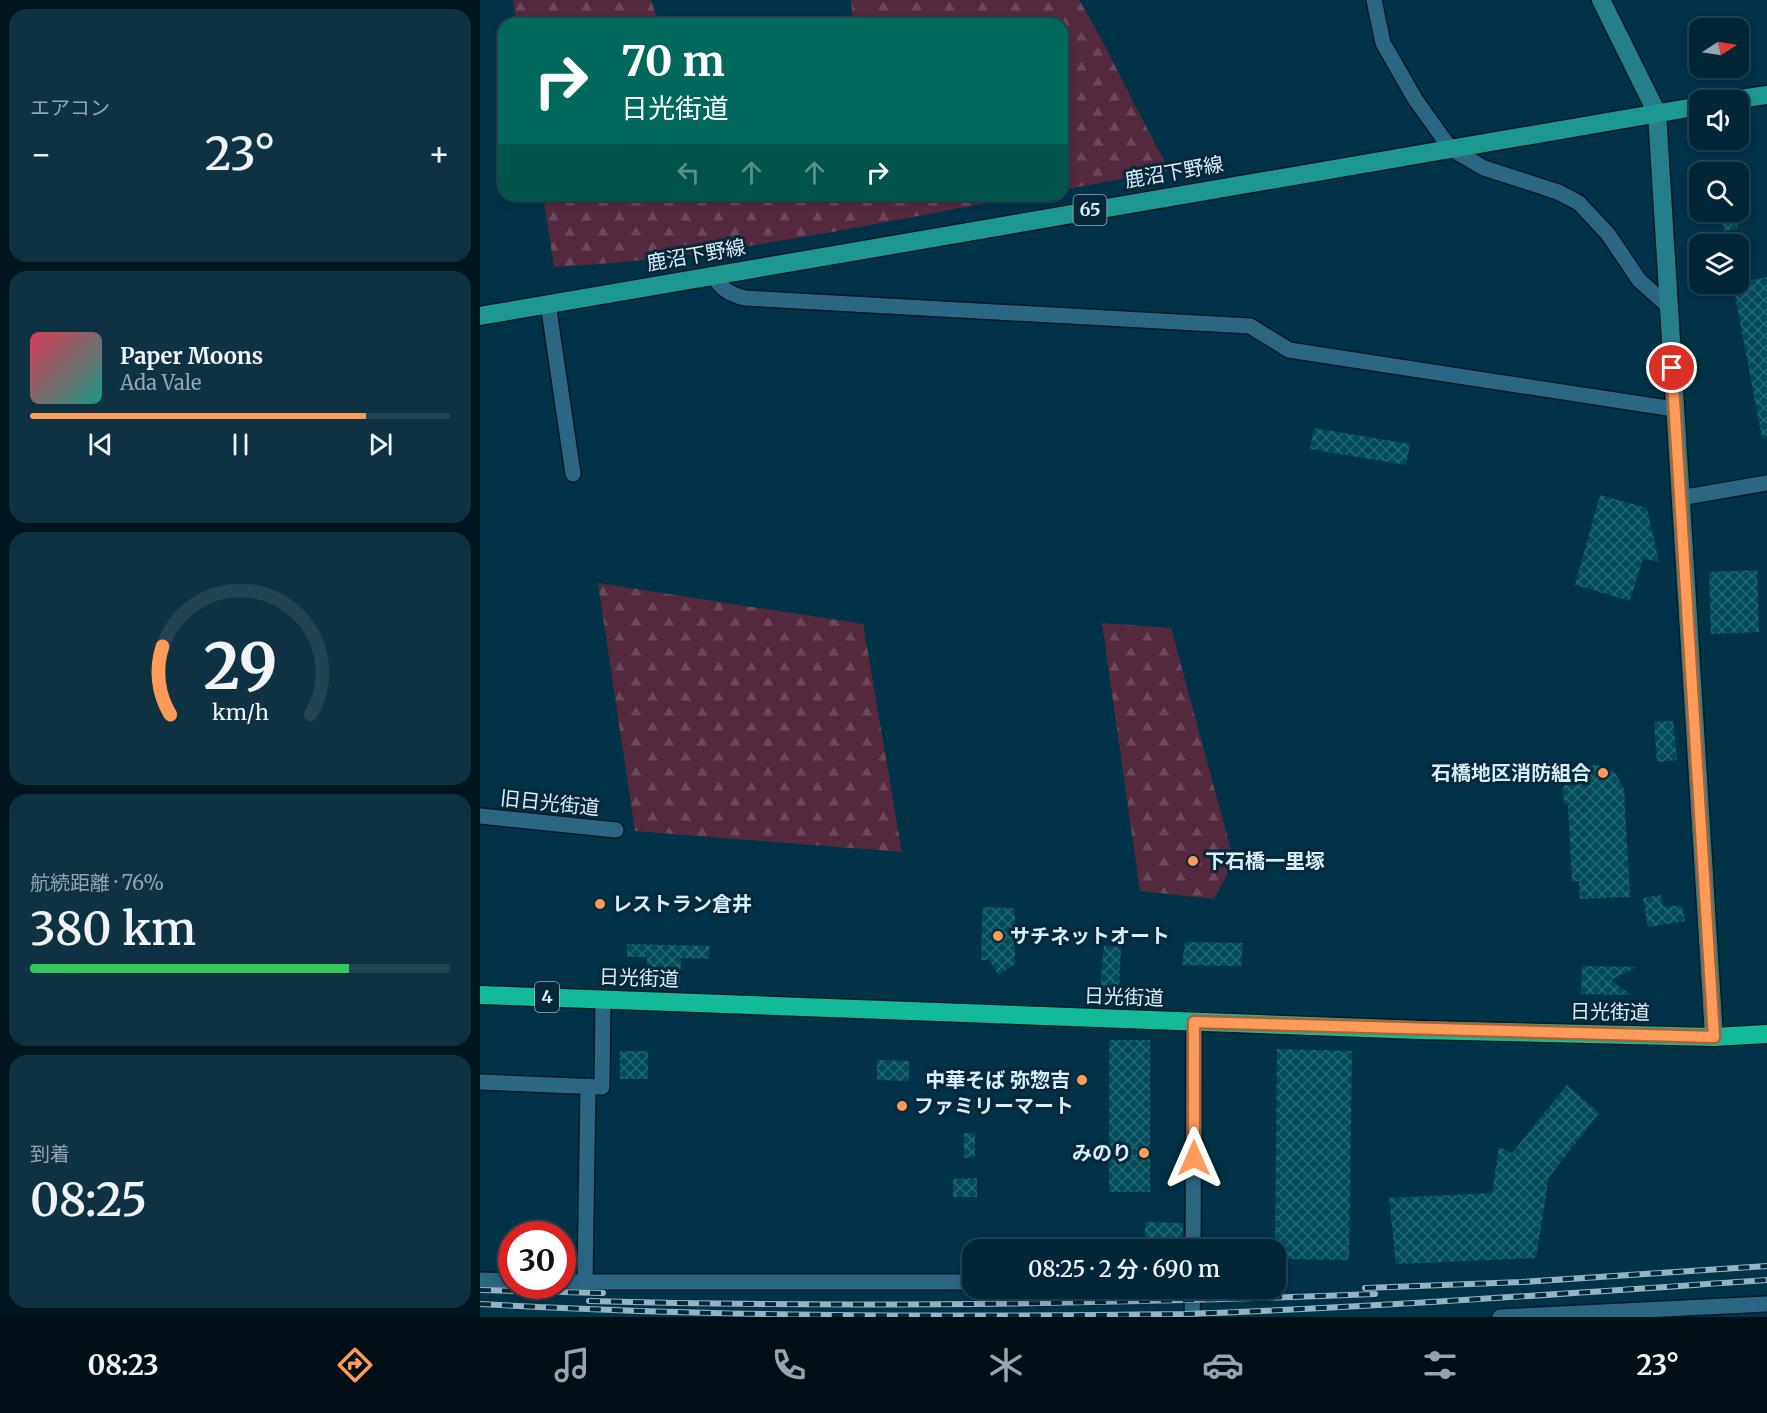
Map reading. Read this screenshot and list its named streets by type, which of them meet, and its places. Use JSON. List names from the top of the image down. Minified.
{"streets":{"highway":["日光街道","4"],"main road":["鹿沼下野線","65"],"street":["旧日光街道"]},"places":["石橋地区消防組合","下石橋一里塚","レストラン倉井","サチネットオート","中華そば 弥惣吉","ファミリーマート","みのり"],"north":"right","page":{"tile":["エアコン",["航続距離 · 76%","380 km"],["到着","08:25"]],"turn":["70 m","日光街道"],"heat":["−","23°","+"],"song":["Paper Moons","Ada Vale"],"limit":"30","trip":"08:25 · 2 分 · 690 m","tabs":["08:23","23°"],"gauge":["29","km/h"]}}
